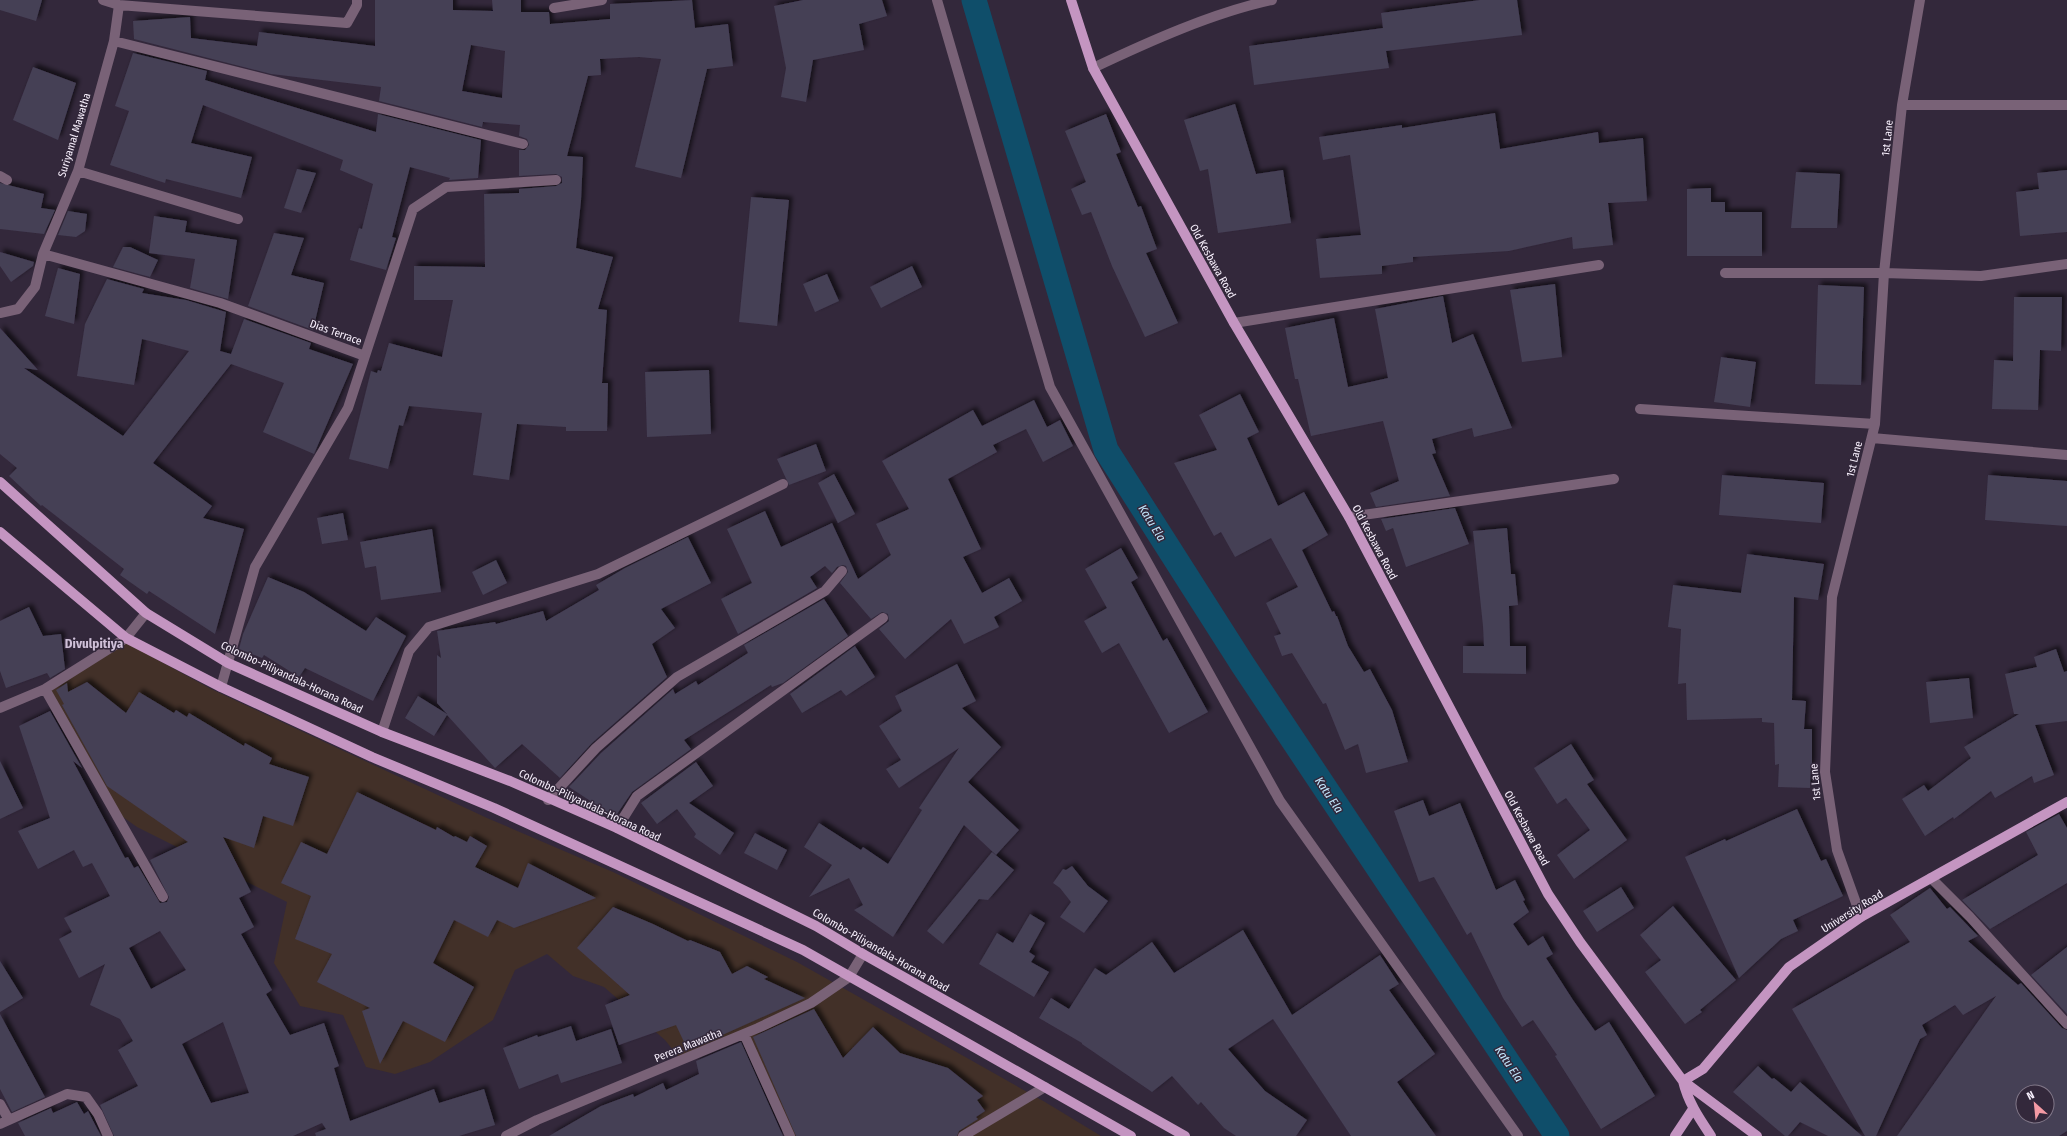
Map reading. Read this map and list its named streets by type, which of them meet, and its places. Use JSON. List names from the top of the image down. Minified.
{"streets":{"main road":["Old Kesbawa Road","Colombo-Piliyandala-Horana Road","University Road"],"street":["Suriyamal Mawatha","1st Lane","Dias Terrace","Perera Mawatha"]},"crossings":[["Suriyamal Mawatha","Dias Terrace"],["1st Lane","University Road"],["Old Kesbawa Road","University Road"],["Dias Terrace","Colombo-Piliyandala-Horana Road"],["Colombo-Piliyandala-Horana Road","Perera Mawatha"]],"districts":["Divulpitiya"],"water":["Katu Ela"],"north":"top left"}
